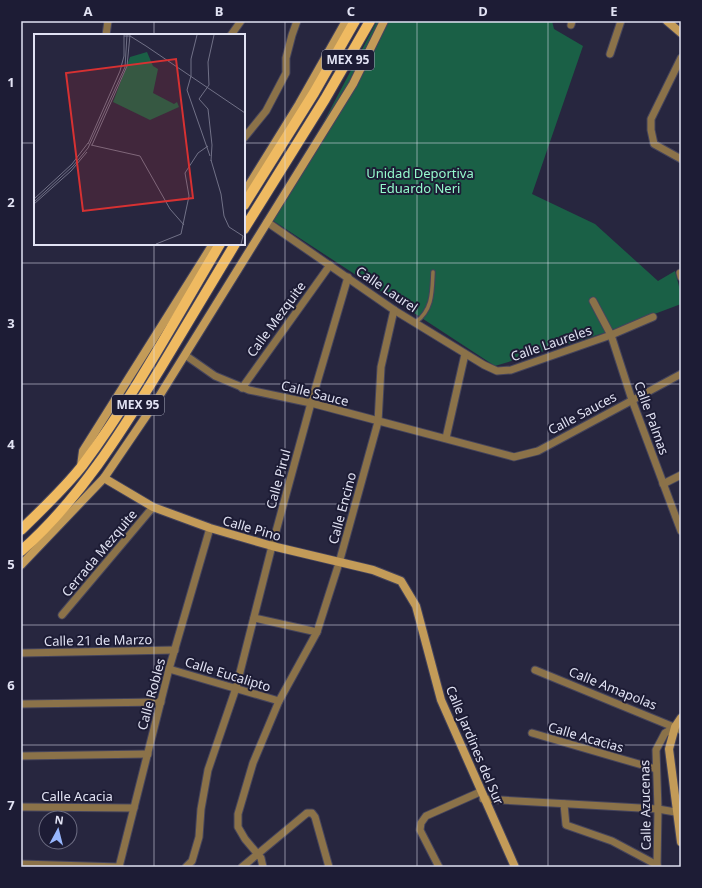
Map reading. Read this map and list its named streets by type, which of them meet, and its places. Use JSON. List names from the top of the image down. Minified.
{"streets":{"main road":["MEX 95"],"street":["Calle Laurel","Calle Mezquite","Calle Laureles","Calle Sauce","Calle Sauces","Calle Palmas","Calle Pirul","Calle Encino","Calle Pino","Cerrada Mezquite","Calle 21 de Marzo","Calle Eucalipto","Calle Amapolas","Calle Robles","Calle Acacias","Calle Jardines del Sur","Calle Acacia","Calle Azucenas"]},"crossings":[["Calle Laurel","Calle Mezquite"],["Calle Laurel","Calle Laureles"],["Calle Laurel","Calle Pirul"],["Calle Laurel","Calle Encino"],["Calle Mezquite","Calle Sauce"],["Calle Laureles","Calle Palmas"],["Calle Sauce","Calle Sauces"],["Calle Sauce","Calle Pirul"],["Calle Sauce","Calle Encino"],["Calle Sauces","Calle Palmas"],["Calle Pirul","Calle Pino"],["Calle Pirul","Calle Eucalipto"],["Calle Encino","Calle Pino"],["Calle Encino","Calle Eucalipto"],["Calle Pino","Cerrada Mezquite"],["Calle Pino","Calle Robles"],["Calle Pino","Calle Jardines del Sur"],["Calle 21 de Marzo","Calle Robles"],["Calle Eucalipto","Calle Robles"],["Calle Amapolas","Calle Azucenas"],["Calle Robles","Calle Acacia"],["Calle Acacias","Calle Azucenas"]],"parks":["Unidad Deportiva Eduardo Neri"],"north":"top","grid":{"columns":["A","B","C","D","E"],"rows":["1","2","3","4","5","6","7"]}}
